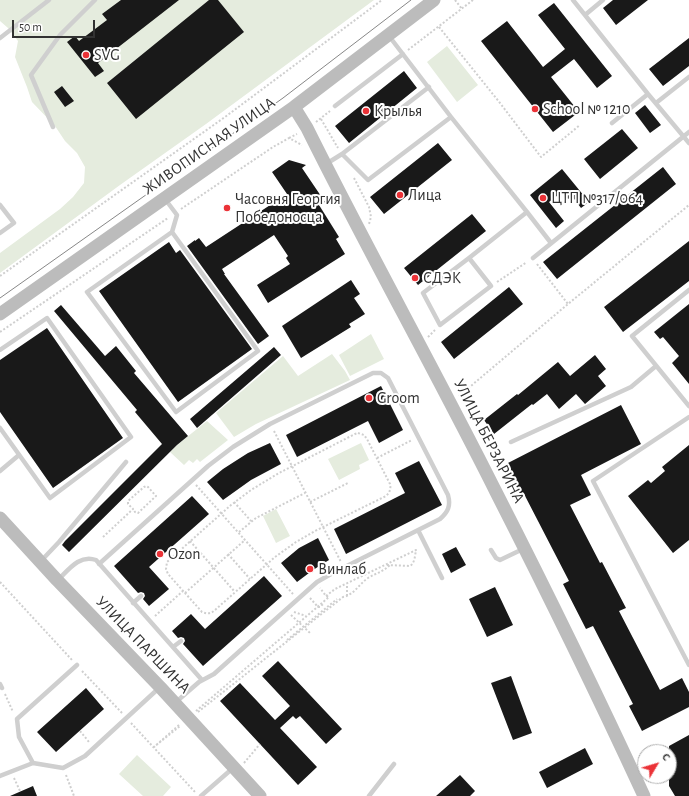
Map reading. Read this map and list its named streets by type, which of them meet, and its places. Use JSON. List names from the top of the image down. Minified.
{"streets":{"street":["ЖИВОПИСНАЯ УЛИЦА","УЛИЦА БЕРЗАРИНА","УЛИЦА ПАРШИНА"]},"crossings":[["ЖИВОПИСНАЯ УЛИЦА","УЛИЦА БЕРЗАРИНА"]],"places":["SVG","School № 1210","Крылья","Лица","ЦТП №317/064","Часовня Георгия Победоносца","СДЭК","Groom","Ozon","Винлаб"],"scale_bar":"50 m","north":"top right"}
